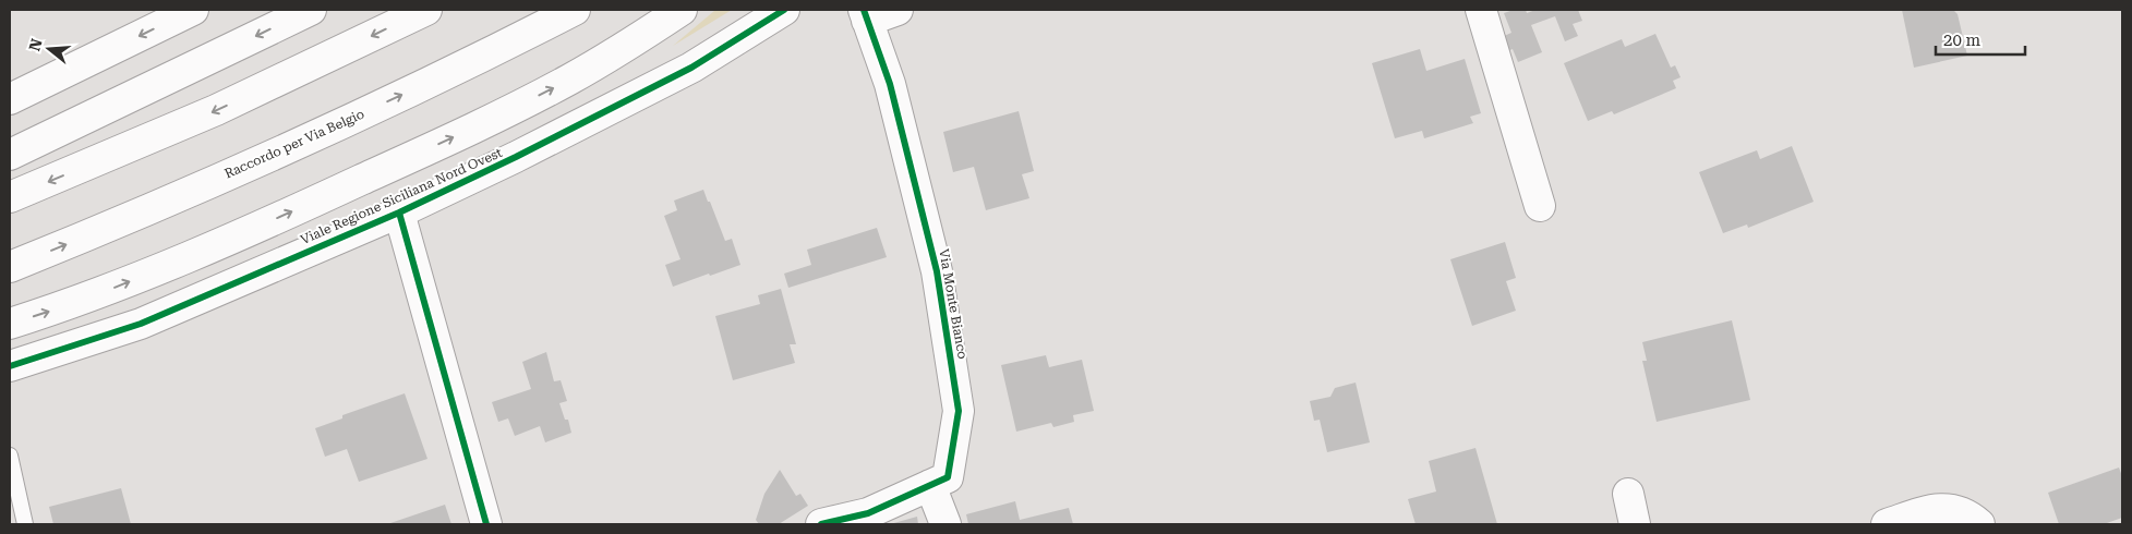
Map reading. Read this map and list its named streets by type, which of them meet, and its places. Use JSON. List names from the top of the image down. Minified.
{"streets":{"main road":["Raccordo per Via Belgio","Viale Regione Siciliana Nord Ovest","Via Monte Bianco"]},"scale_bar":"20 m","north":"left"}
